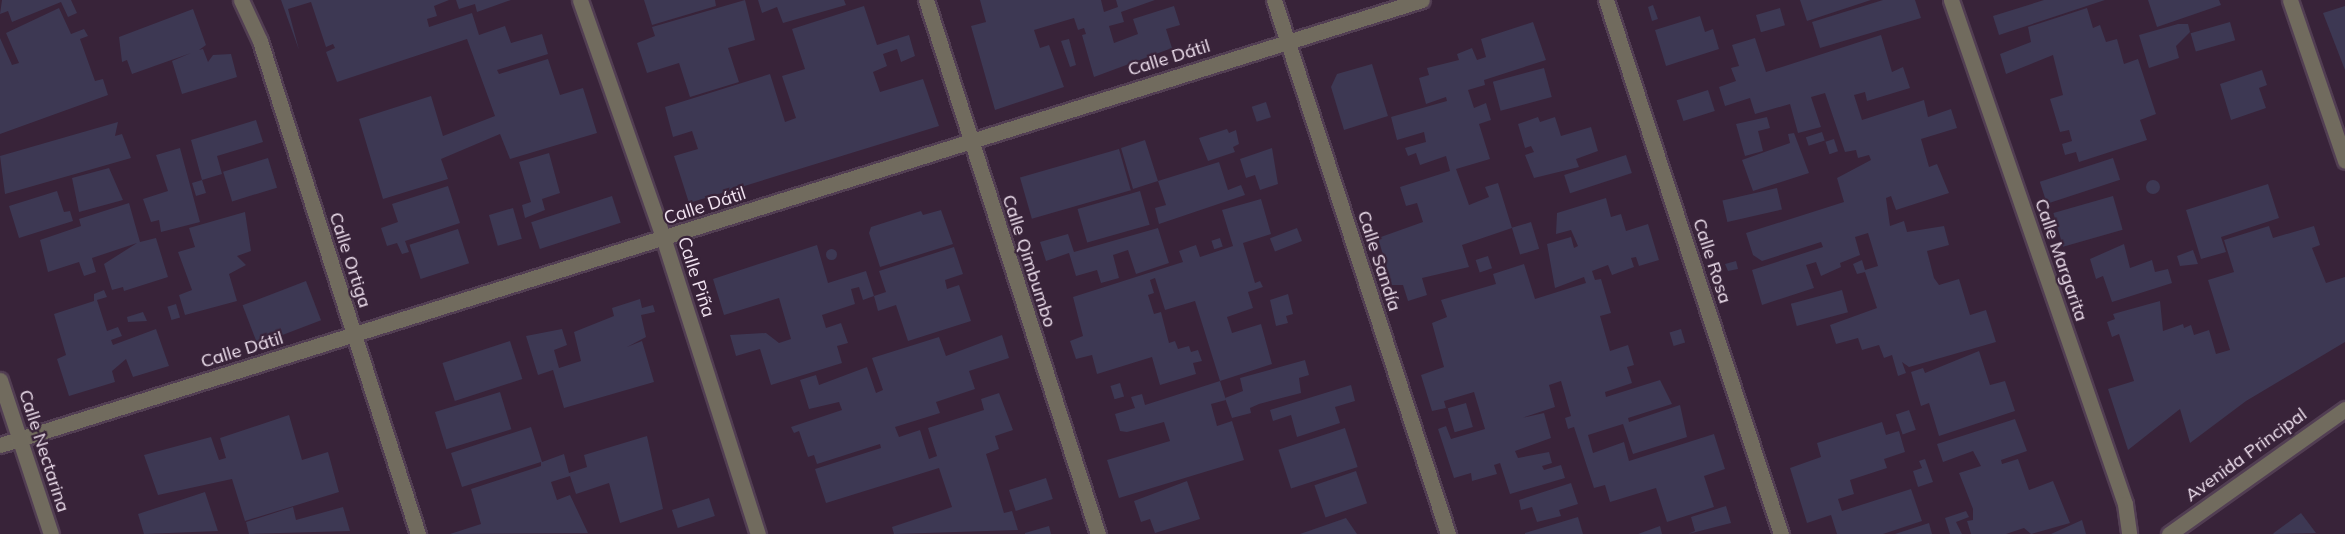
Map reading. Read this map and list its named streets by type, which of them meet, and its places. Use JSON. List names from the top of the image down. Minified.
{"streets":{"street":["Calle Dátil","Calle Ortiga","Calle Margarita","Calle Qimbumbo","Calle Sandía","Calle Rosa","Calle Piña","Calle Nectarina","Avenida Principal"]},"crossings":[["Calle Dátil","Calle Ortiga"],["Calle Dátil","Calle Qimbumbo"],["Calle Dátil","Calle Sandía"],["Calle Dátil","Calle Piña"],["Calle Dátil","Calle Nectarina"]]}
